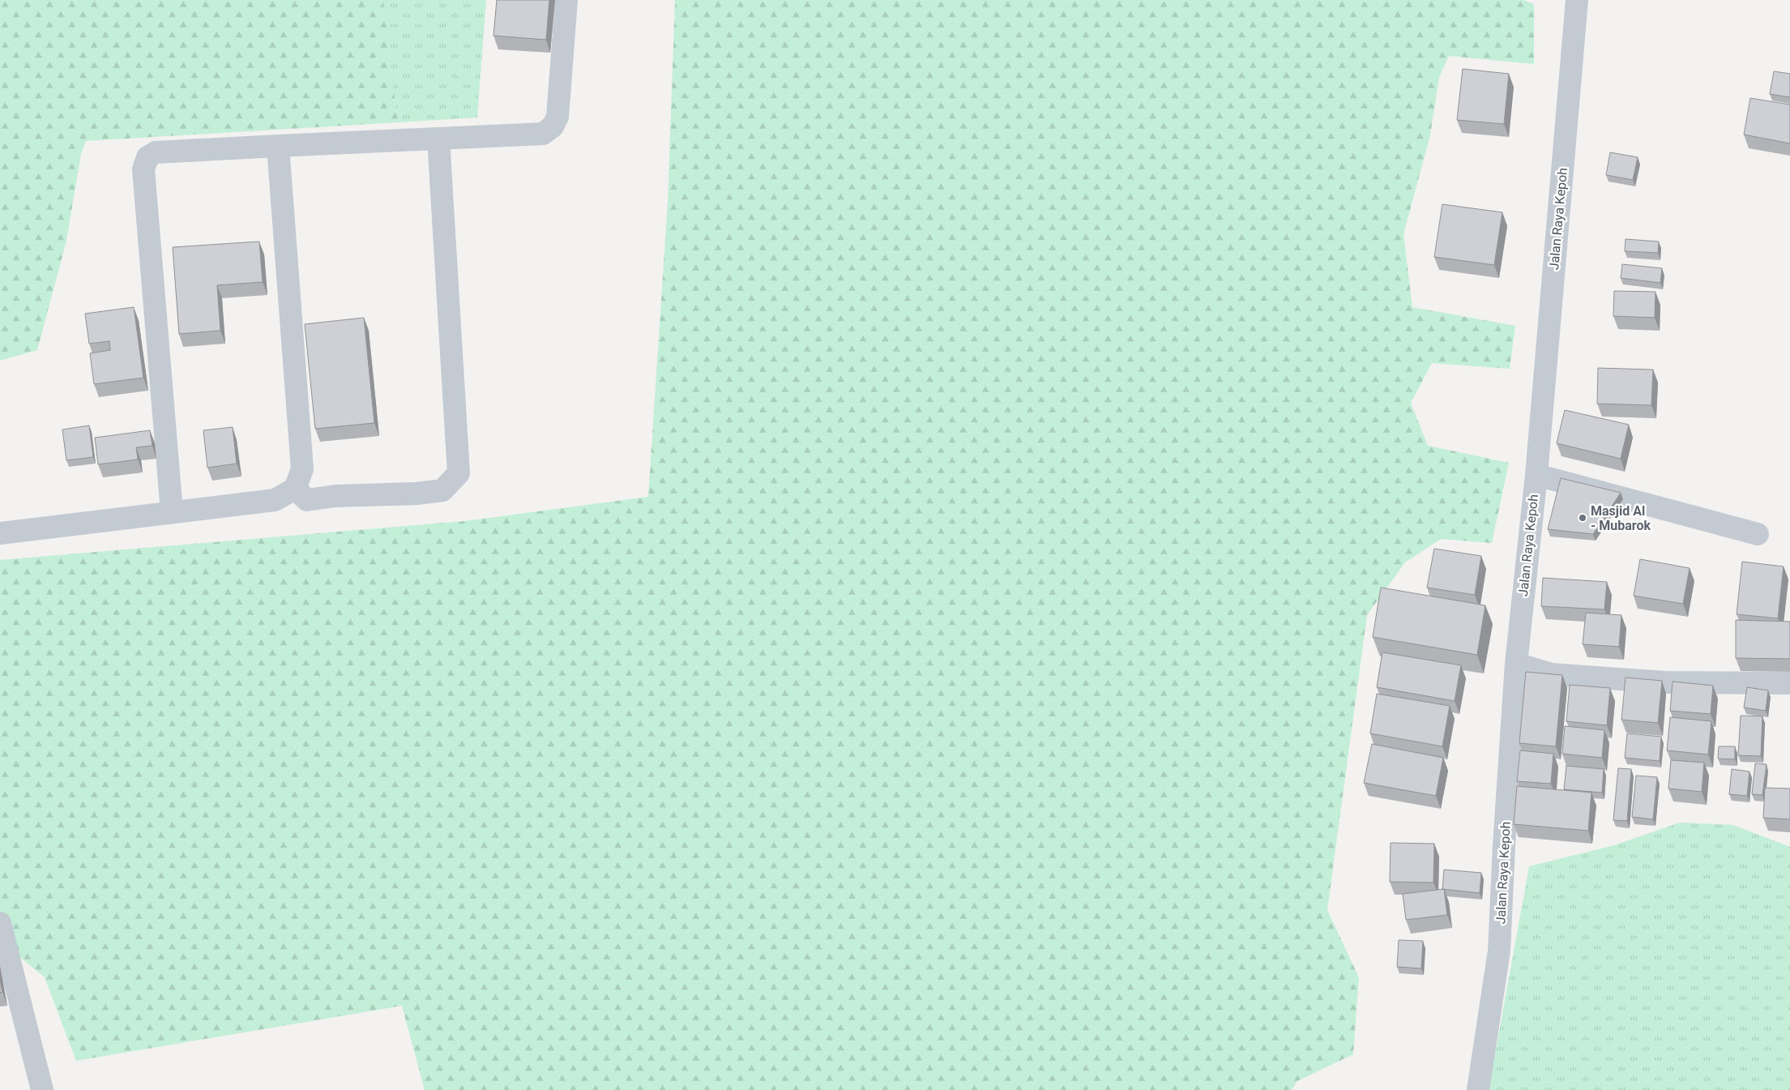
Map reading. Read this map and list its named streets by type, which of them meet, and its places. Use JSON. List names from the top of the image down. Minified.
{"streets":{"street":["Jalan Raya Kepoh"]},"places":["Masjid Al - Mubarok"]}
